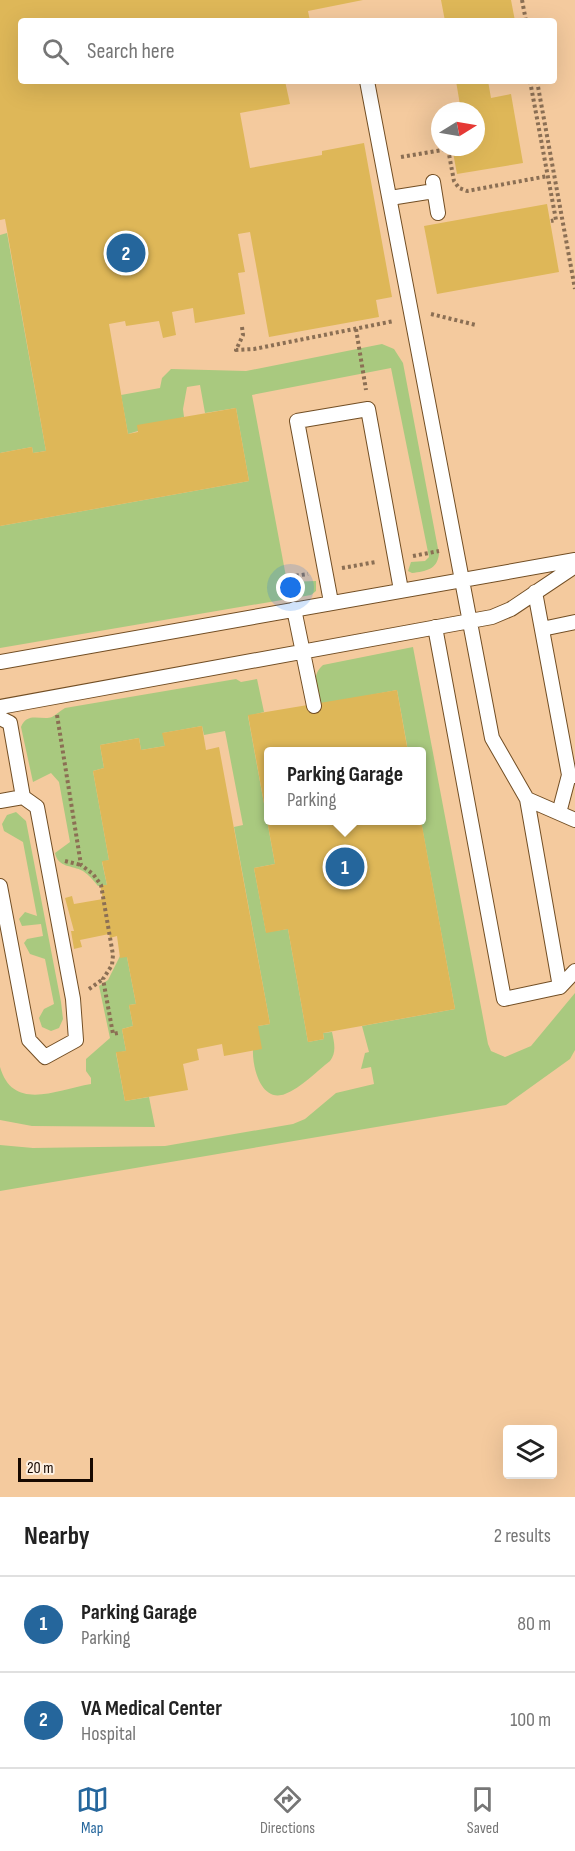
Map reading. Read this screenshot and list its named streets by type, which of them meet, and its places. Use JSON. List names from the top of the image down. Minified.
{"scale_bar":"20 m","north":"right","page":{"search":"Search here","pins":["2","1"],"popup":["Parking Garage","Parking"],"scale":"20 m","heading":["Nearby","2 results"],"list":[{"mark":"1","name":"Parking Garage","note":"Parking","value":"80 m"},{"mark":"2","name":"VA Medical Center","note":"Hospital","value":"100 m"}],"nav":["Map","Directions","Saved"]}}
